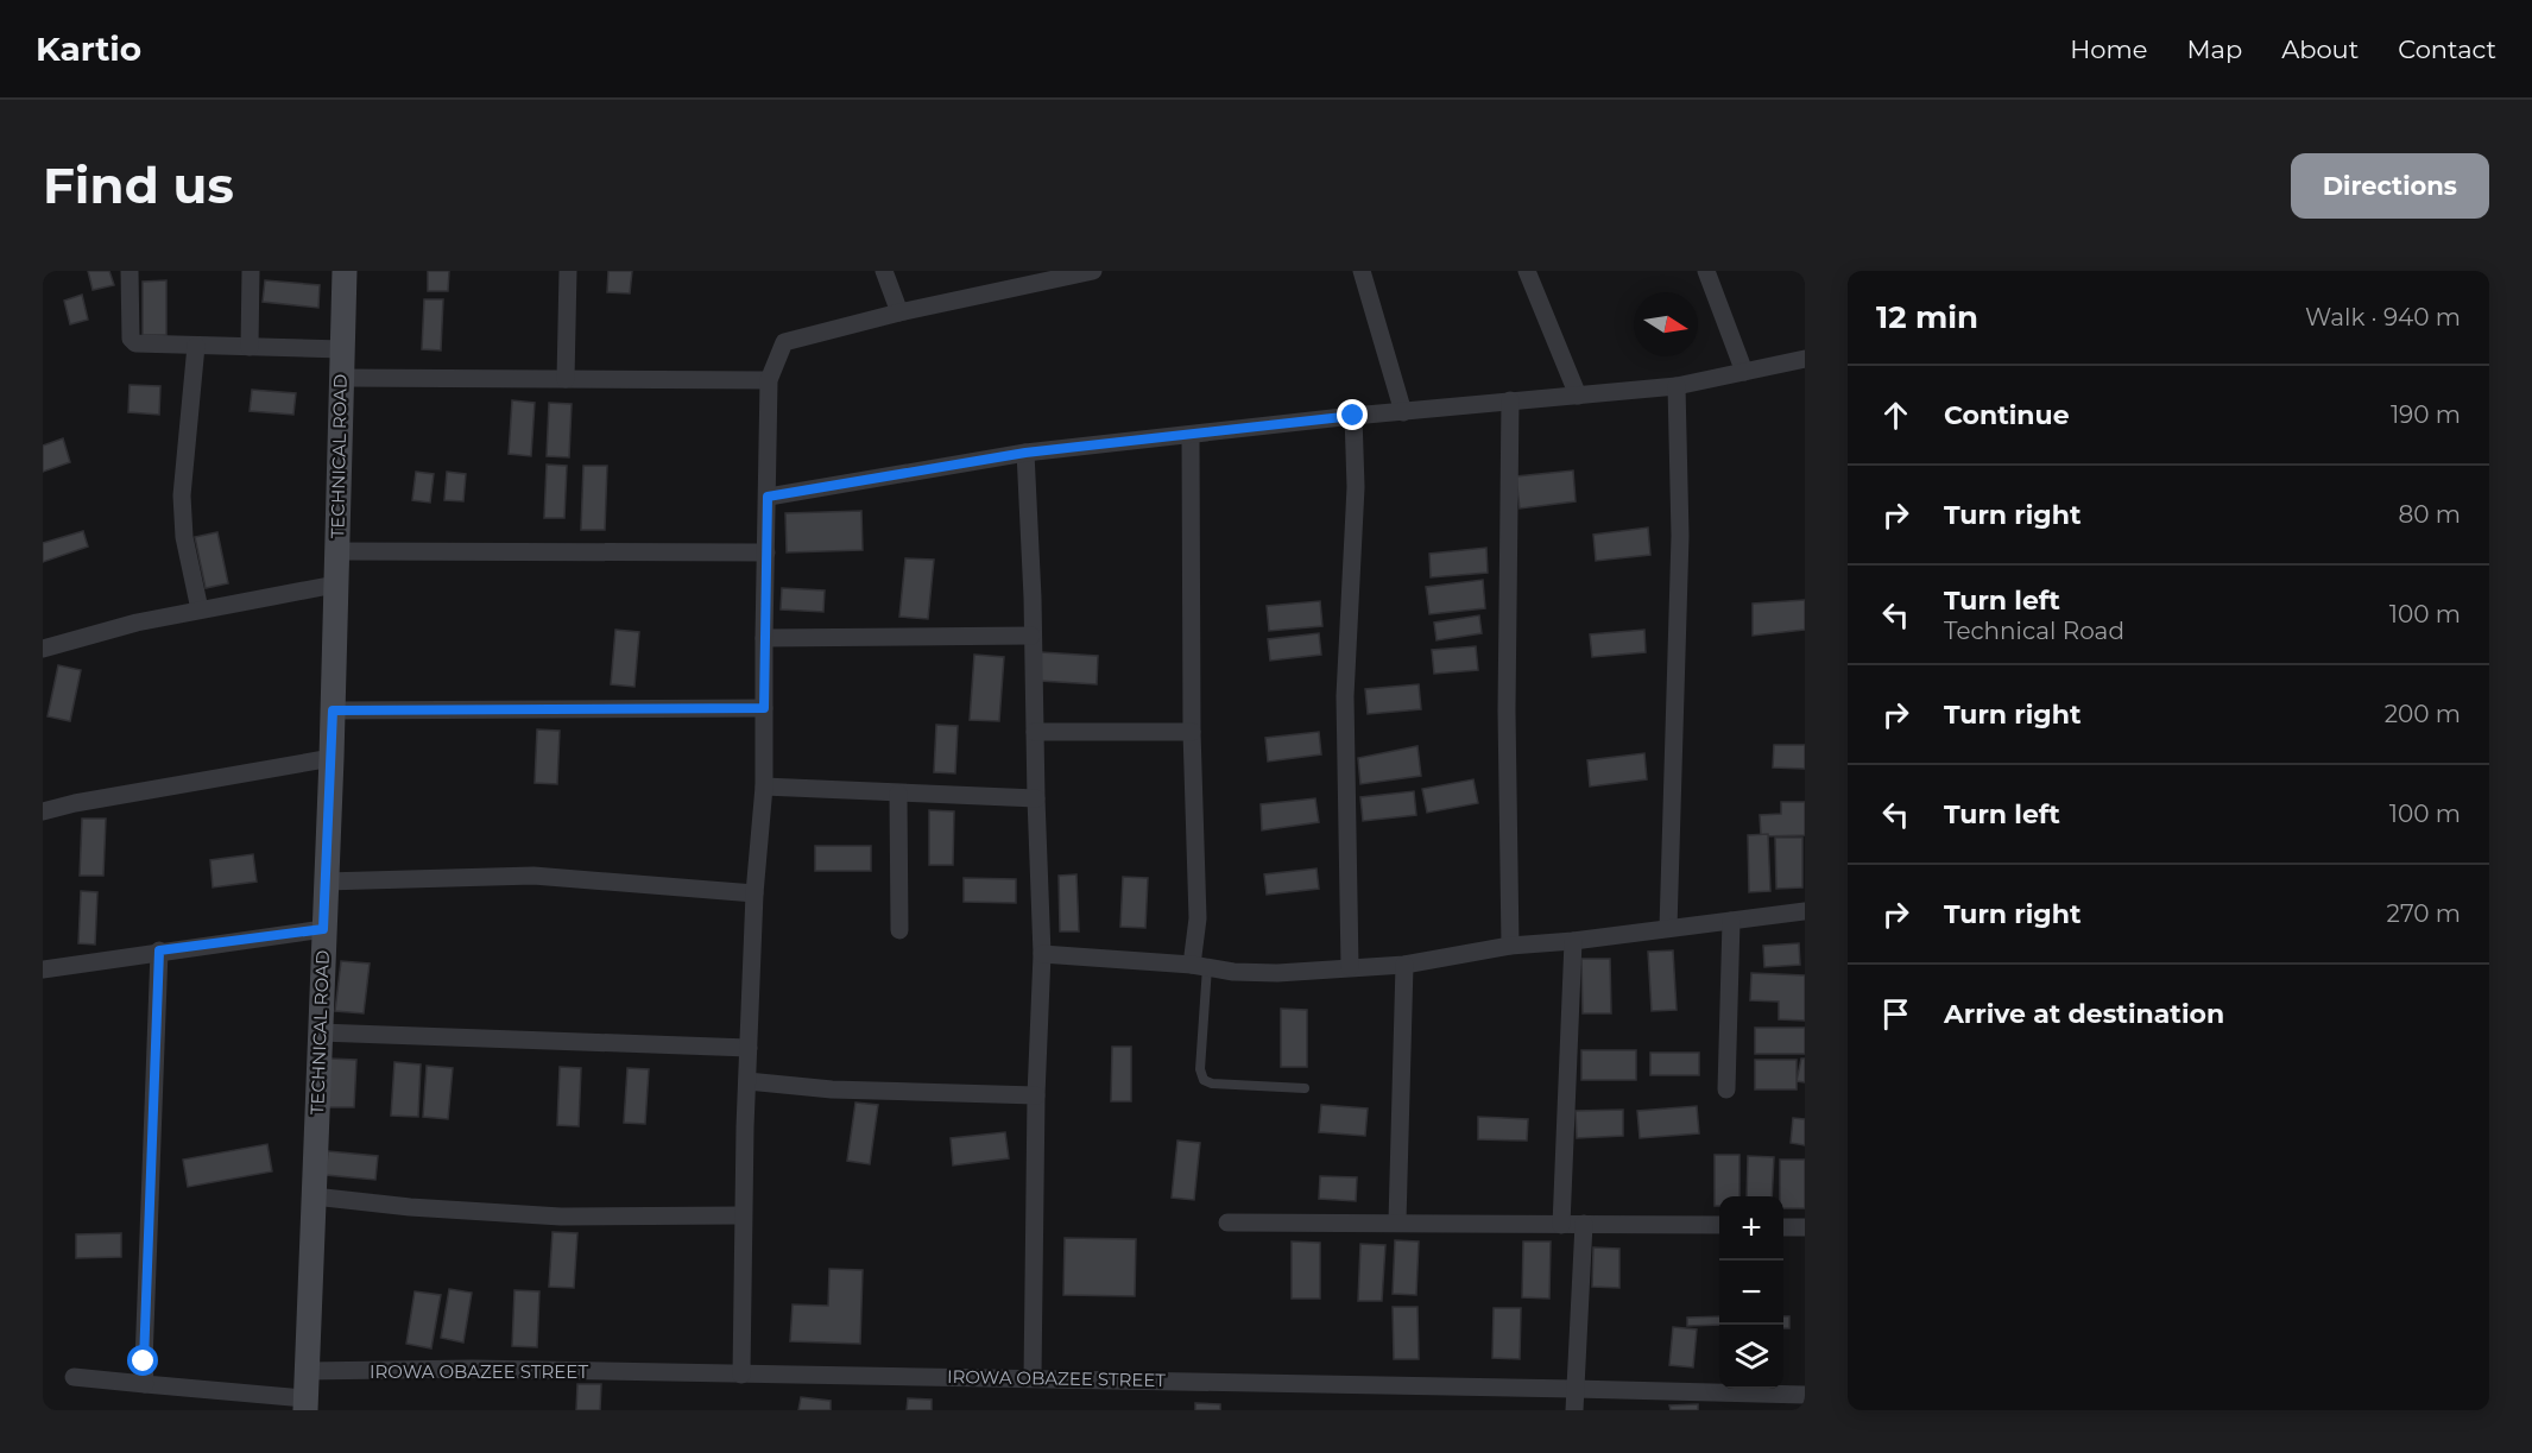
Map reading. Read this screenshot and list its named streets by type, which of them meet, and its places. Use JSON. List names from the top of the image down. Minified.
{"streets":{"street":["TECHNICAL ROAD","IROWA OBAZEE STREET"]},"crossings":[["TECHNICAL ROAD","IROWA OBAZEE STREET"]],"north":"right","page":{"header":"Kartio","nav":["Home","Map","About","Contact"],"buttons":"Directions","title":"Find us","heading":["12 min","Walk · 940 m"],"list":[["Continue","190 m"],["Turn right","80 m"],["Turn left","Technical Road","100 m"],["Turn right","200 m"],["Turn left","100 m"],["Turn right","270 m"],"Arrive at destination"],"map_buttons":["+","−"]}}
